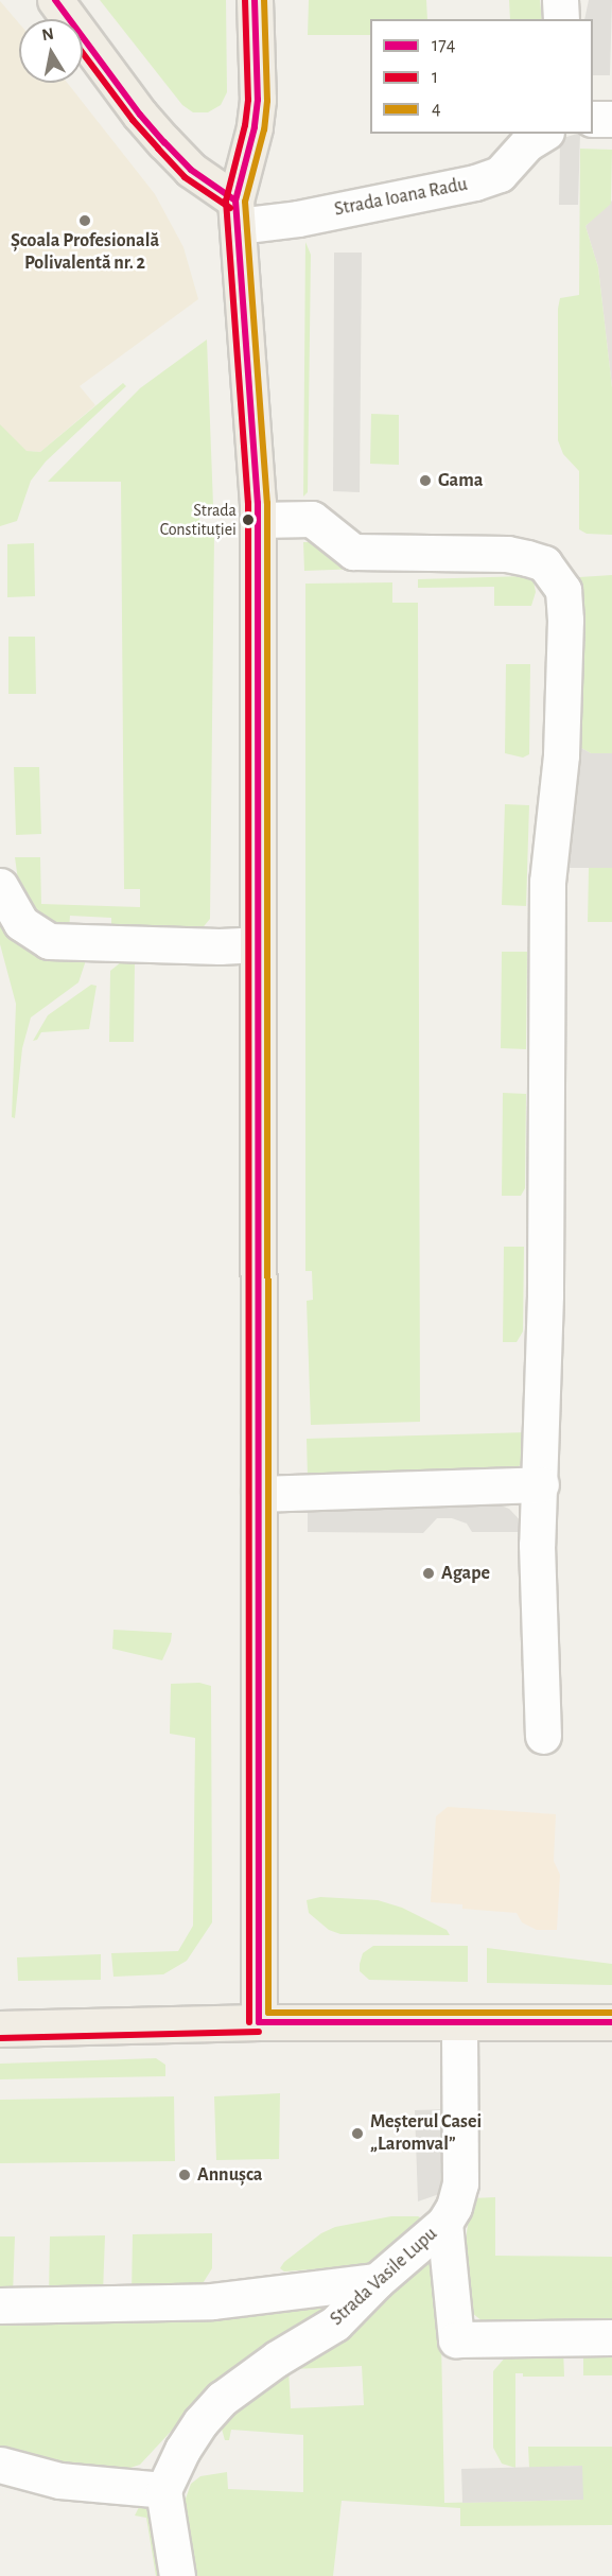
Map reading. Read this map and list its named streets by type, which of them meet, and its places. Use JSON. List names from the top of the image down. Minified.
{"streets":{"street":["Strada Ioana Radu","Strada Vasile Lupu"]},"places":["Școala Profesională Polivalentă nr. 2","Gama","Strada Constituției","Agape","Meșterul Casei „Laromval”","Annușca"],"lines":["transit line 174","transit line 1","transit line 4"],"legend":["174","1","4"],"north":"top"}
